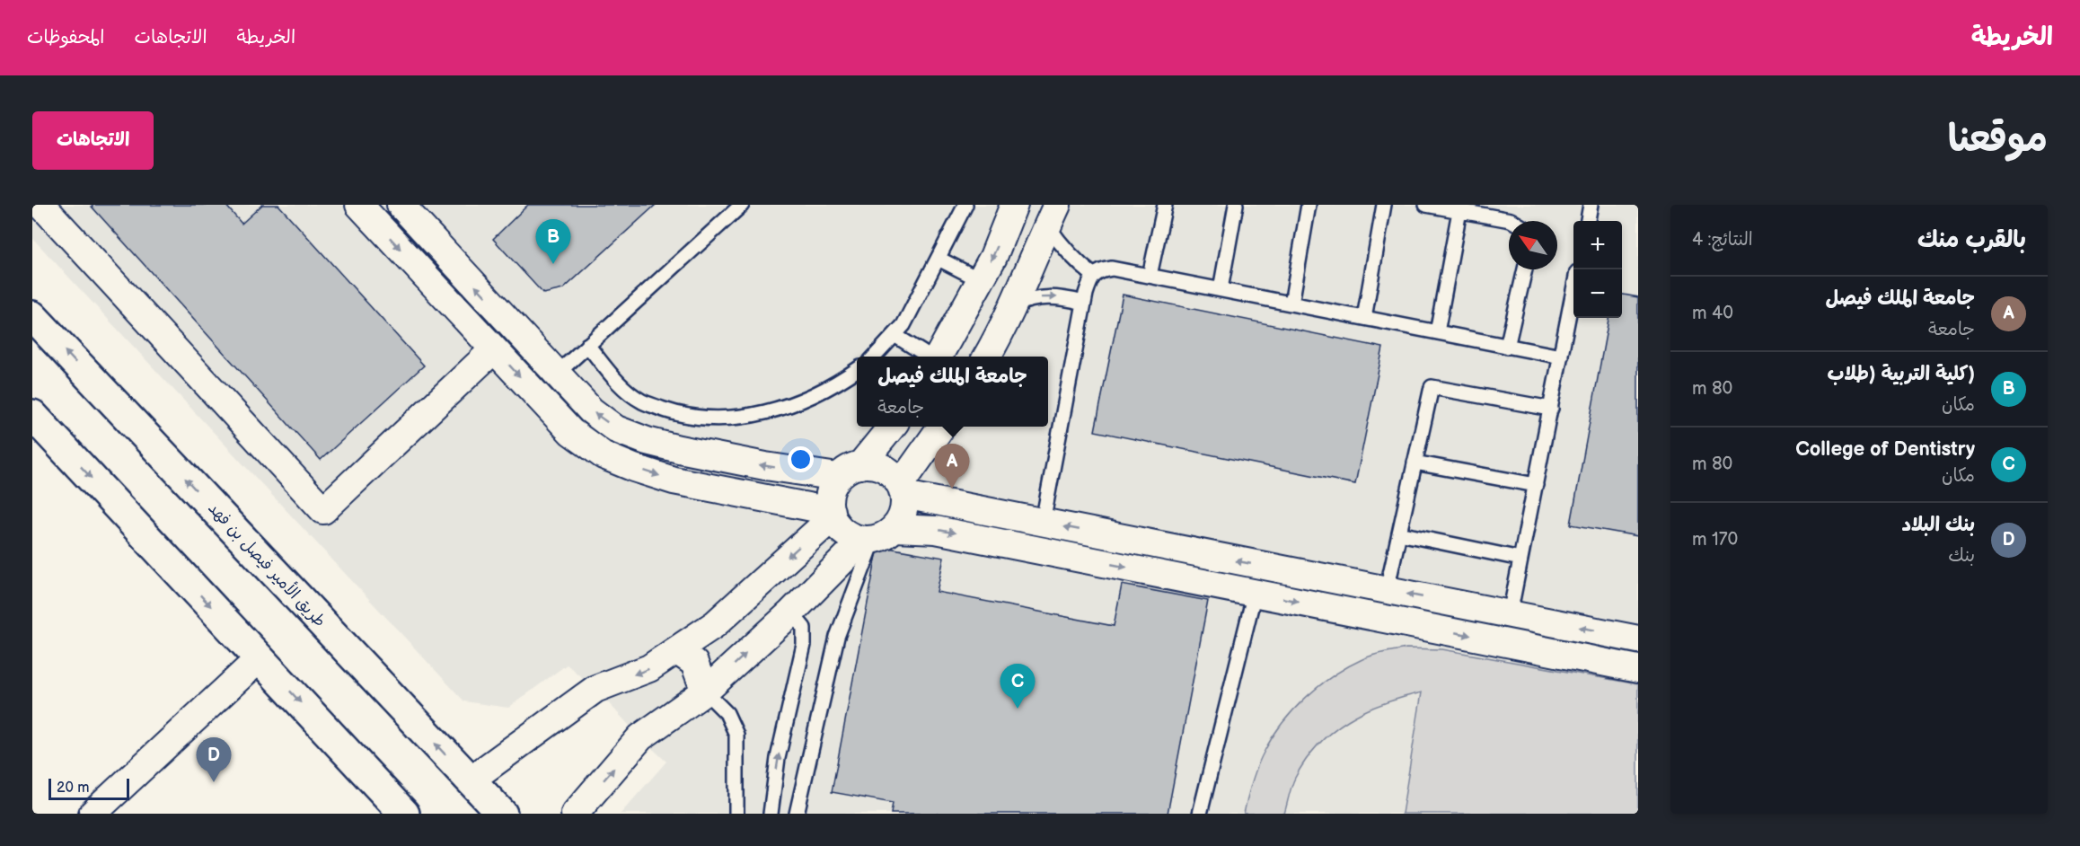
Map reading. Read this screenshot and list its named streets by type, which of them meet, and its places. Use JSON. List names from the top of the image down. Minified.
{"streets":{"main road":["طريق الأمير فيصل بن فهد"]},"scale_bar":"20 m","north":"top left","page":{"header":"الخريطة","nav":["الخريطة","الاتجاهات","المحفوظات"],"title":"موقعنا","buttons":"الاتجاهات","heading":["بالقرب منك","النتائج: 4"],"pins":["B","A","C","D"],"map_buttons":["+","−"],"list":[{"mark":"A","name":"جامعة الملك فيصل","note":"جامعة","value":"40 m"},{"mark":"B","name":"(كلية التربية (طلاب","note":"مكان","value":"80 m"},{"mark":"C","name":"College of Dentistry","note":"مكان","value":"80 m"},{"mark":"D","name":"بنك البلاد","note":"بنك","value":"170 m"}],"popup":["جامعة الملك فيصل","جامعة"],"scale":"20 m"}}
